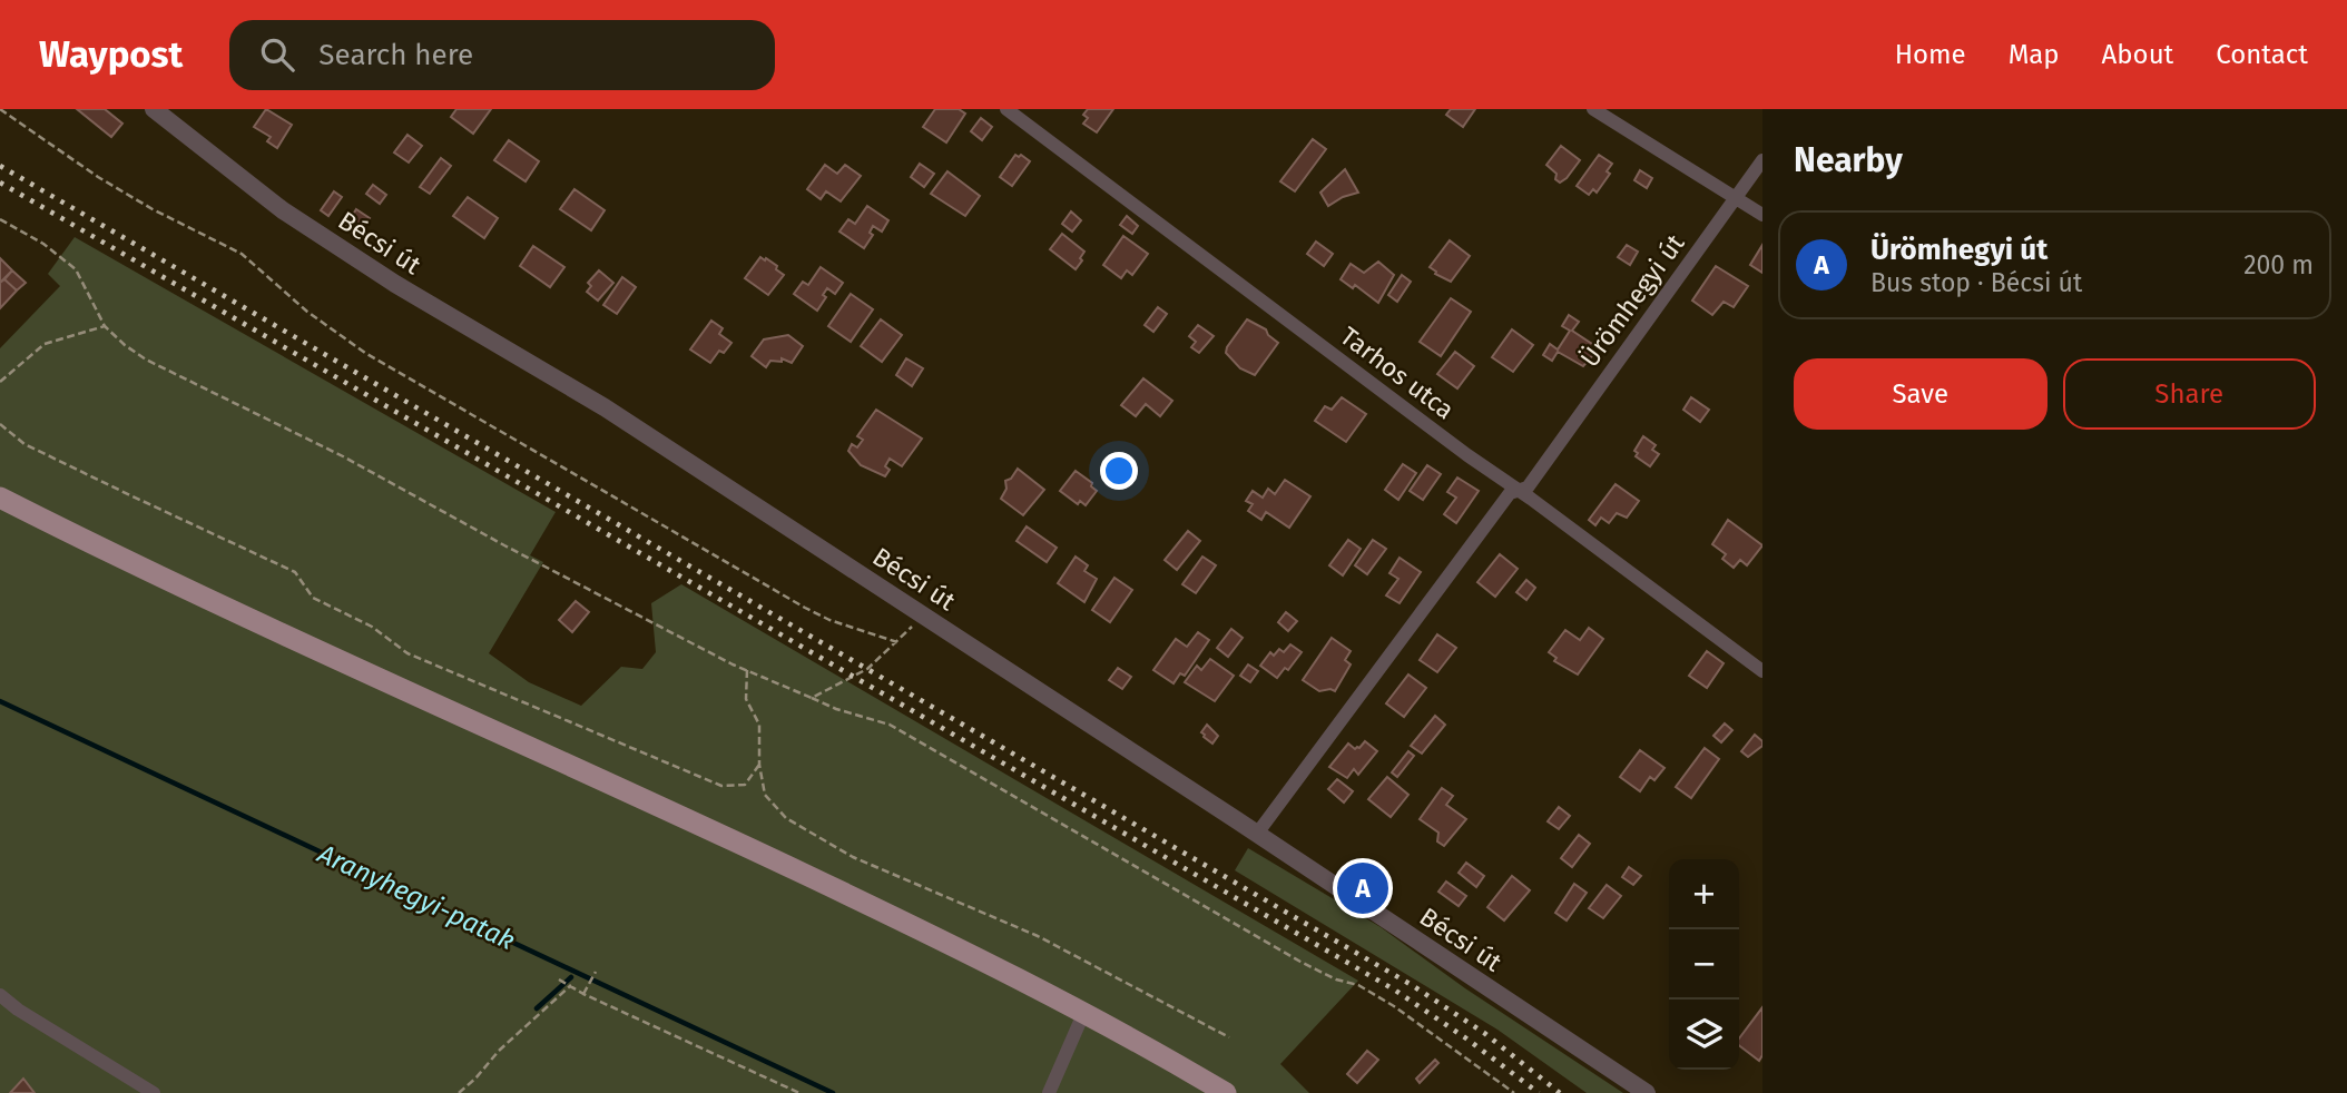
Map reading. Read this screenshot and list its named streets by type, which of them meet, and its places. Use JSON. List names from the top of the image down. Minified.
{"streets":{"street":["Bécsi út","Ürömhegyi út","Tarhos utca"]},"crossings":[["Bécsi út","Ürömhegyi út"],["Ürömhegyi út","Tarhos utca"]],"water":["Aranyhegyi-patak"],"page":{"header":"Waypost","search":"Search here","nav":["Home","Map","About","Contact"],"heading":"Nearby","list":[{"mark":"A","name":"Ürömhegyi út","note":"Bus stop · Bécsi út","value":"200 m"}],"buttons":["Save","Share"],"pins":"A","map_buttons":["+","−"]}}
